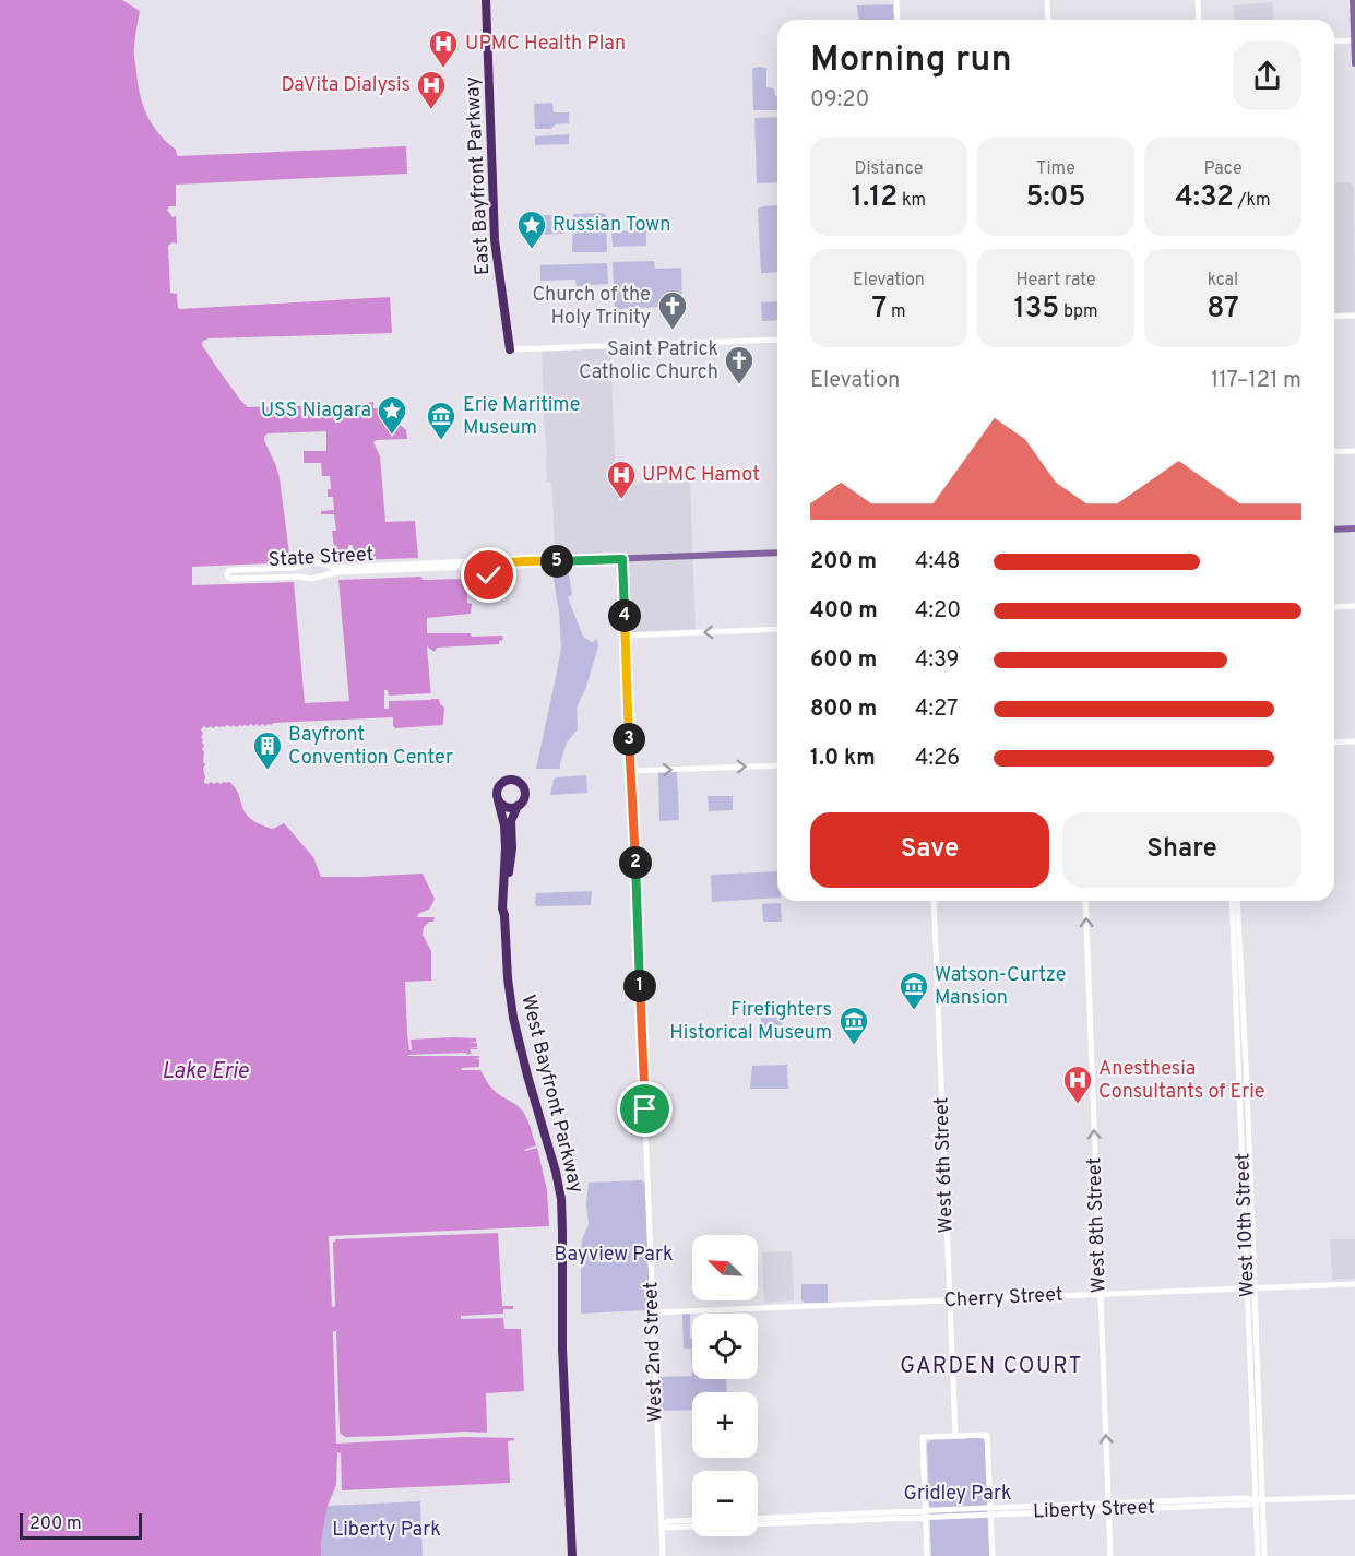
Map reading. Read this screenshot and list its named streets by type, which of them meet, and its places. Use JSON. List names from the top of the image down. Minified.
{"streets":{"highway":["East Bayfront Parkway","West Bayfront Parkway"],"main road":["State Street"],"street":["West 6th Street","West 8th Street","West 10th Street","Cherry Street","West 2nd Street","Liberty Street"]},"crossings":[["State Street","West 2nd Street"],["West 6th Street","Cherry Street"],["West 8th Street","Cherry Street"],["West 8th Street","Liberty Street"],["West 10th Street","Cherry Street"],["West 10th Street","Liberty Street"],["Cherry Street","West 2nd Street"],["West 2nd Street","Liberty Street"]],"one_way":["West 8th Street"],"districts":["GARDEN COURT"],"water":["Lake Erie"],"parks":["Bayview Park","Gridley Park","Liberty Park"],"places":{"hospital":["UPMC Health Plan","DaVita Dialysis","UPMC Hamot","Anesthesia Consultants of Erie"],"place":["Russian Town","USS Niagara"],"church":["Church of the Holy Trinity","Saint Patrick Catholic Church"],"museum":["Erie Maritime Museum","Watson-Curtze Mansion","Firefighters Historical Museum"],"building":["Bayfront Convention Center"]},"scale_bar":"200 m","north":"top left","page":{"heading":["Morning run","09:20"],"stats":[["Distance","1.12 km"],["Time","5:05"],["Pace","4:32 /km"],["Elevation","7 m"],["Heart rate","135 bpm"],["kcal","87"]],"chart":["Elevation","117–121 m"],"list":[{"name":"200 m","note":"4:48"},{"name":"400 m","note":"4:20"},{"name":"600 m","note":"4:39"},{"name":"800 m","note":"4:27"},{"name":"1.0 km","note":"4:26"}],"pins":["5","4","3","2","1"],"buttons":["Save","Share"],"map_buttons":["+","−"],"scale":"200 m"}}
